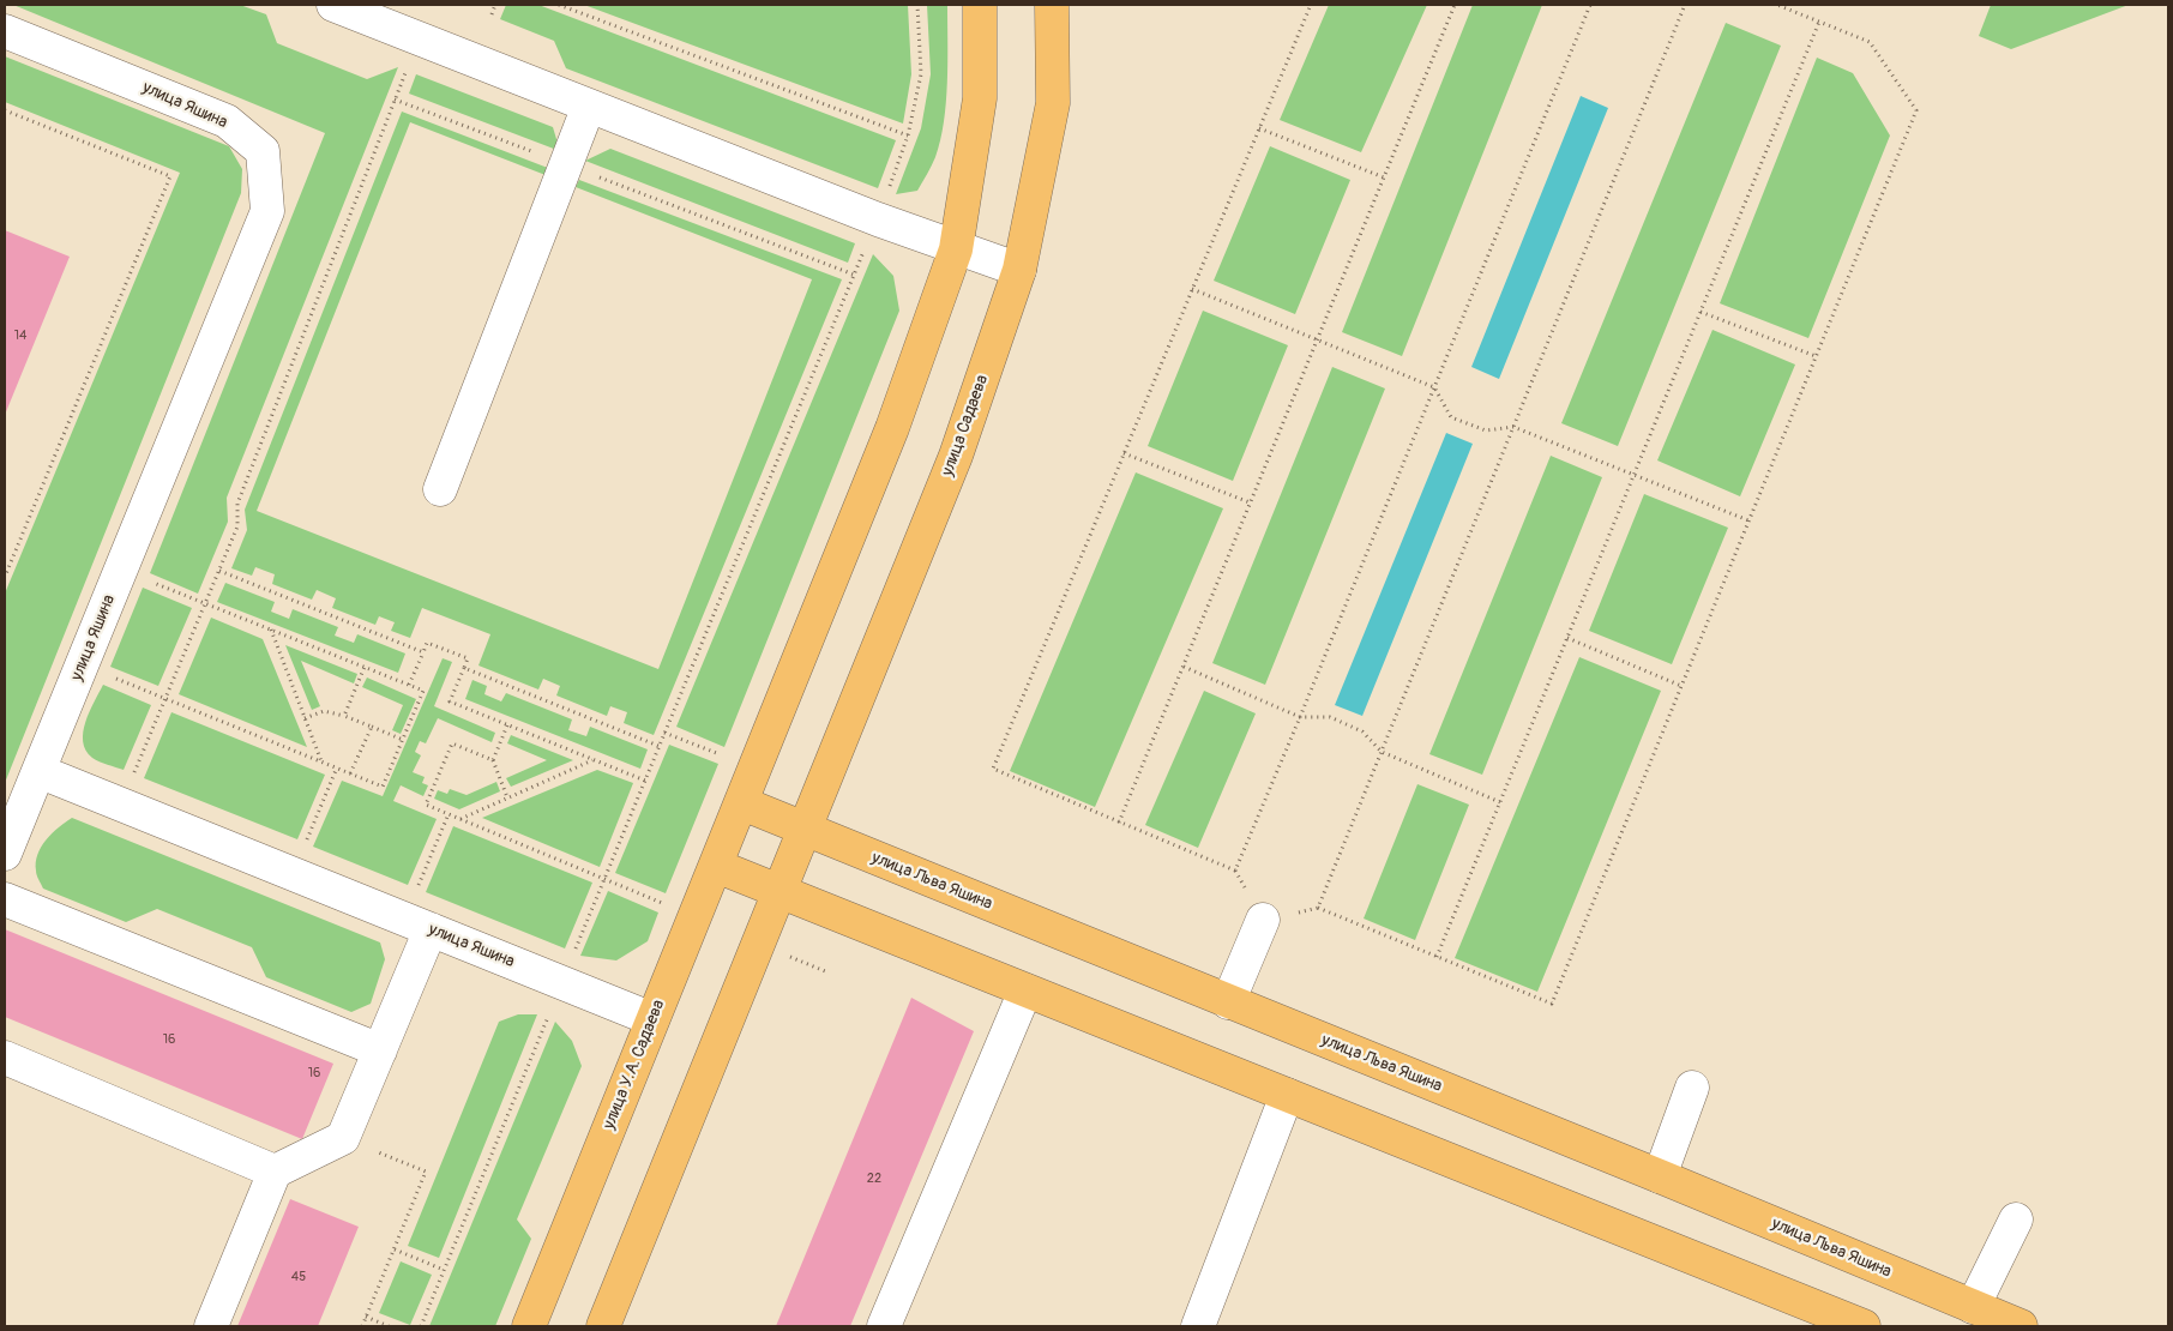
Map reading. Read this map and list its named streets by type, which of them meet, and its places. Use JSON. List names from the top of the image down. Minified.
{"streets":{"main road":["улица Садаева","улица Льва Яшина","улица У.А. Садаева"],"street":["улица Яшина"]},"crossings":[["улица Яшина","улица У.А. Садаева"],["улица Садаева","улица Льва Яшина"],["улица Льва Яшина","улица У.А. Садаева"]],"house_numbers":["14","16","16","22","45"]}
